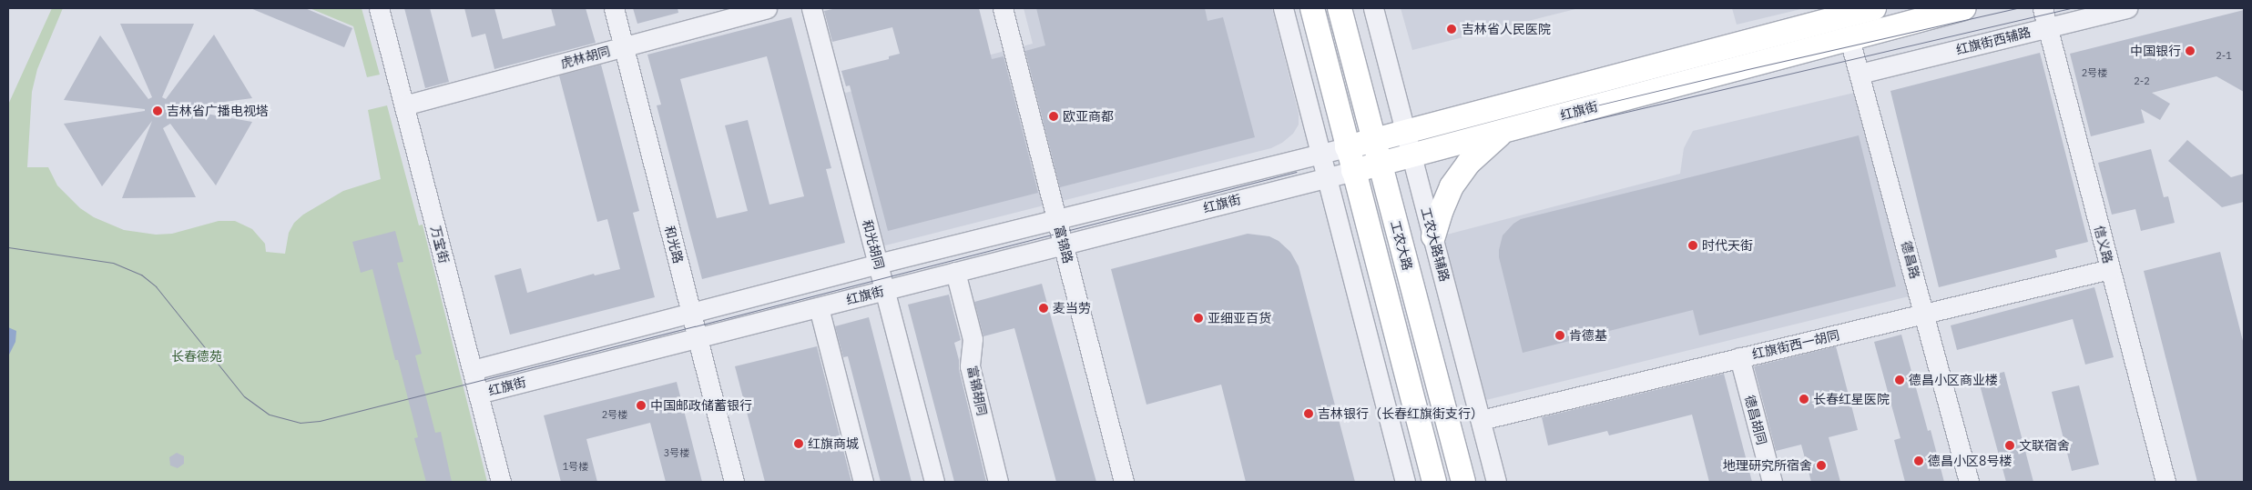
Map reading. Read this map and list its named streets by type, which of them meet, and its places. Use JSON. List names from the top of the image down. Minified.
{"streets":{"main road":["红旗街","工农大路"],"street":["红旗街西辅路","虎林胡同","万宝街","和光路","和光胡同","富锦路","工农大路辅路","信义路","德昌路","红旗街西一胡同","富锦胡同","德昌胡同"]},"crossings":[["红旗街西辅路","信义路"],["红旗街西辅路","德昌路"],["虎林胡同","万宝街"],["虎林胡同","和光路"],["红旗街","万宝街"],["红旗街","和光路"],["红旗街","和光胡同"],["红旗街","富锦路"],["红旗街","工农大路辅路"],["红旗街","工农大路"],["红旗街","德昌路"],["红旗街","富锦胡同"],["工农大路辅路","红旗街西一胡同"],["信义路","红旗街西一胡同"],["德昌路","红旗街西一胡同"],["红旗街西一胡同","德昌胡同"]],"parks":["长春德苑"],"places":["吉林省人民医院","中国银行","吉林省广播电视塔","欧亚商都","时代天街","麦当劳","亚细亚百货","肯德基","德昌小区商业楼","长春红星医院","中国邮政储蓄银行","吉林银行（长春红旗街支行）","红旗商城","文联宿舍","德昌小区8号楼","地理研究所宿舍"],"house_numbers":["2-1","2号楼","2-2","2号楼","3号楼","1号楼"]}
